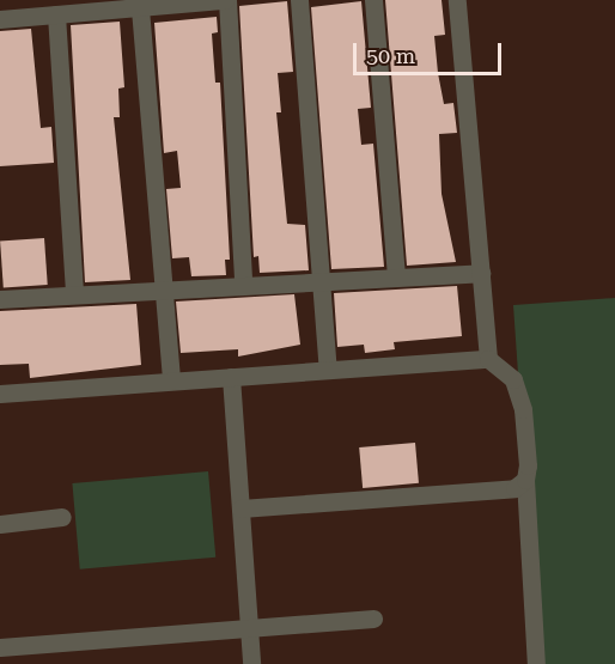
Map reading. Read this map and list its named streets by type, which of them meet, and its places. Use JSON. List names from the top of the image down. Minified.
{"scale_bar":"50 m"}
